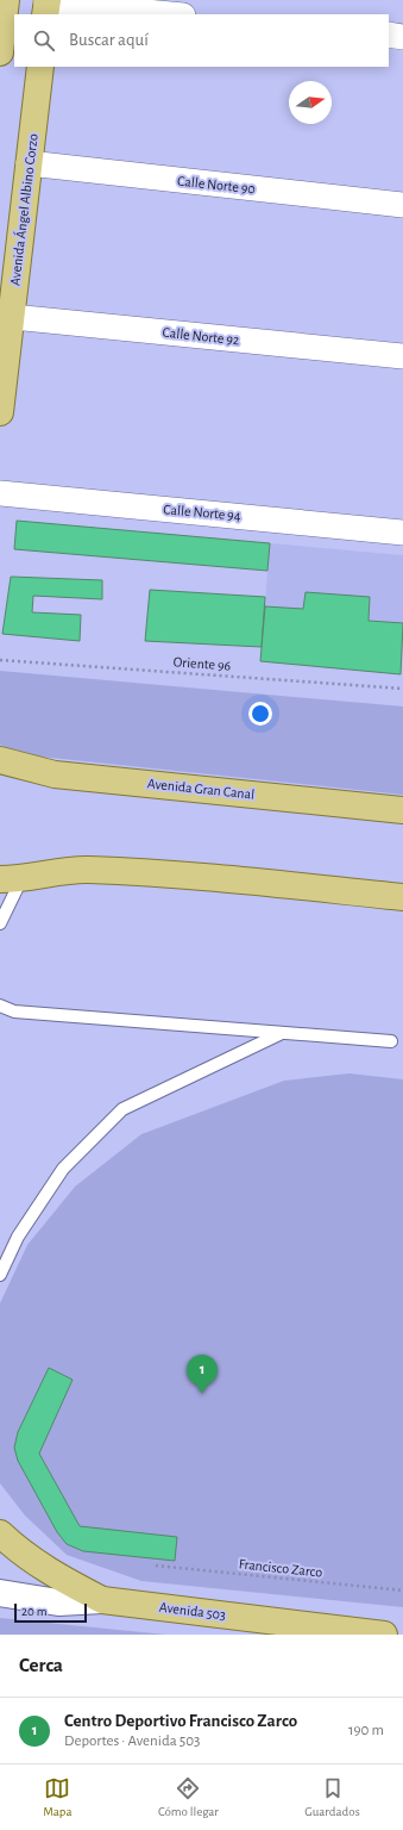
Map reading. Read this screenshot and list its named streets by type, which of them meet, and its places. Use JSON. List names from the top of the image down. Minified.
{"streets":{"main road":["Avenida Ángel Albino Corzo","Avenida Gran Canal","Avenida 503"],"street":["Calle Norte 90","Calle Norte 92","Calle Norte 94"],"path":["Oriente 96","Francisco Zarco"]},"crossings":[["Calle Norte 90","Avenida Ángel Albino Corzo"],["Avenida Ángel Albino Corzo","Calle Norte 92"]],"scale_bar":"20 m","north":"right","page":{"search":"Buscar aquí","pins":"1","scale":"20 m","heading":"Cerca","list":[{"mark":"1","name":"Centro Deportivo Francisco Zarco","note":"Deportes · Avenida 503","value":"190 m"}],"nav":["Mapa","Cómo llegar","Guardados"]}}
